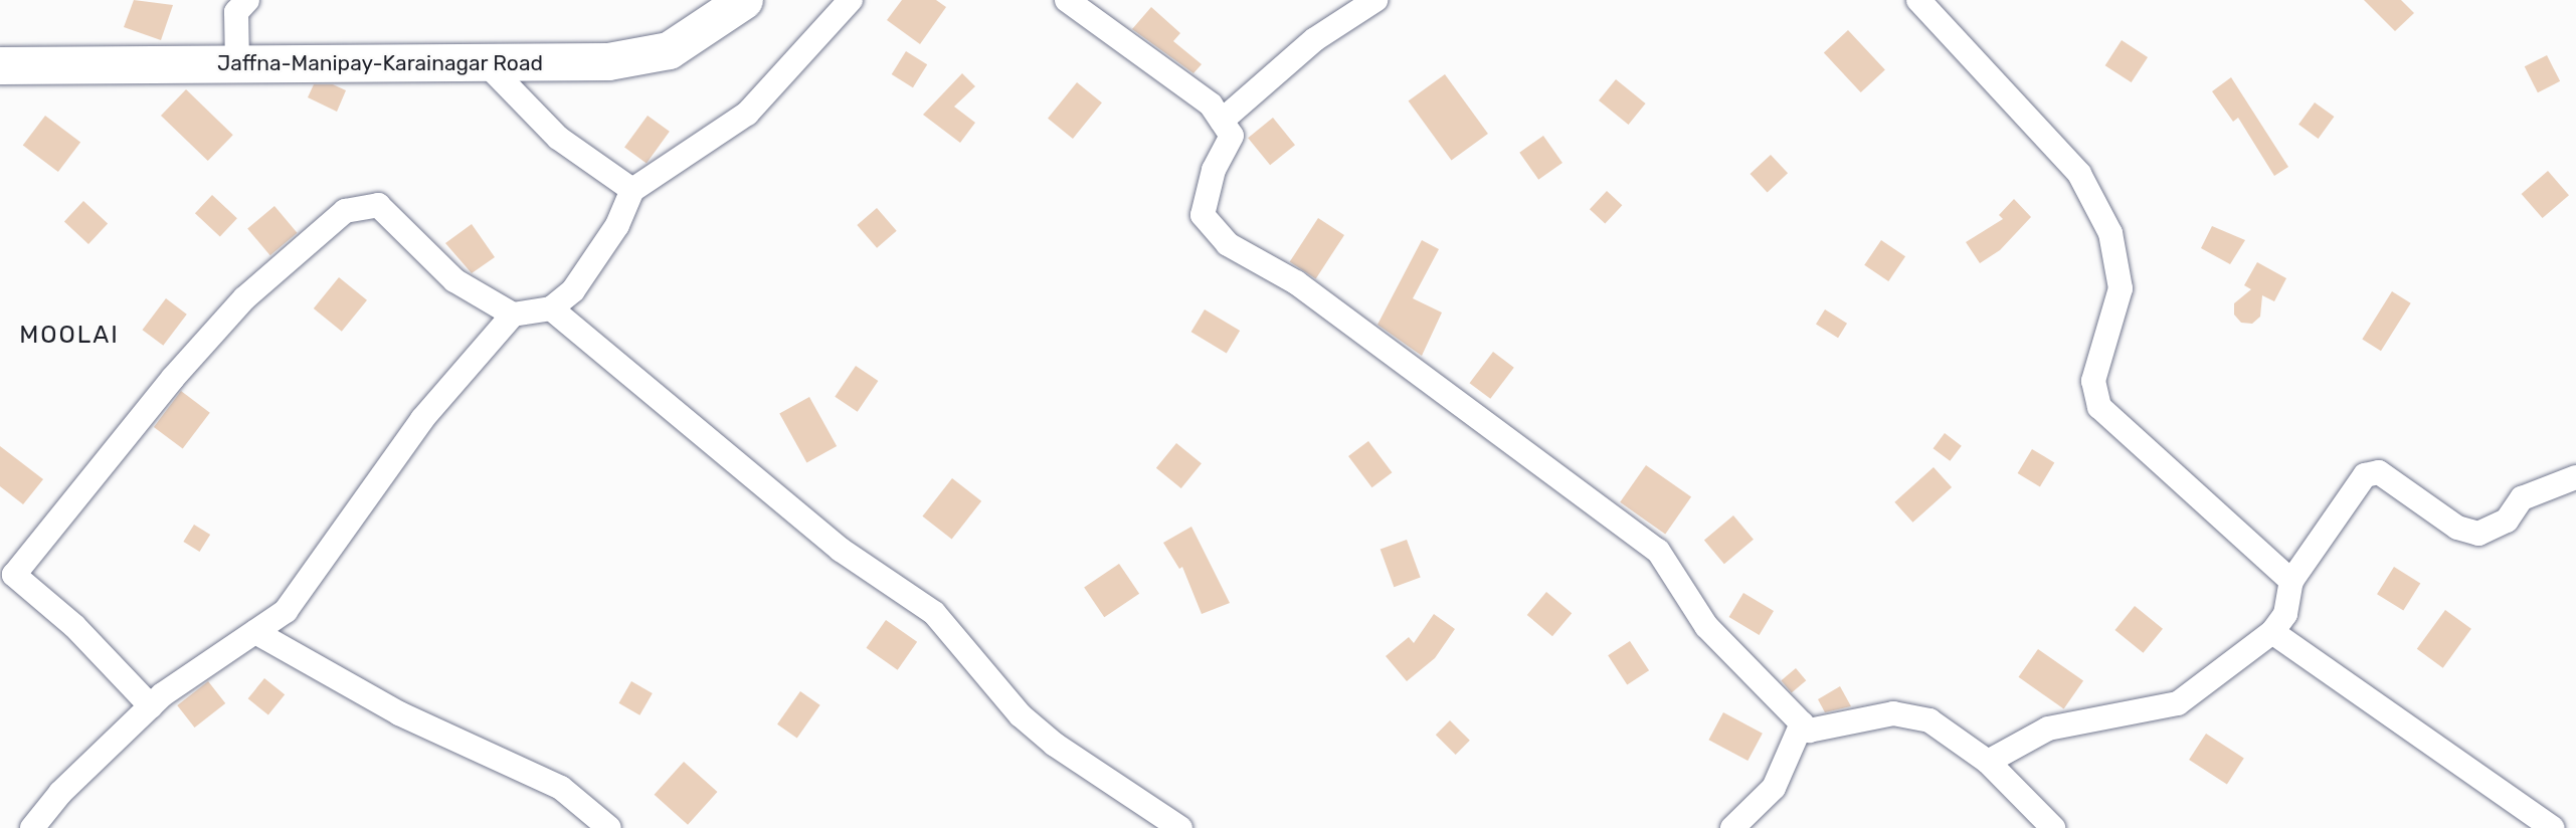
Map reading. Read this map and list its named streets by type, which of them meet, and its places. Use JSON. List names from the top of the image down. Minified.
{"streets":{"main road":["Jaffna-Manipay-Karainagar Road"]},"districts":["MOOLAI"]}
